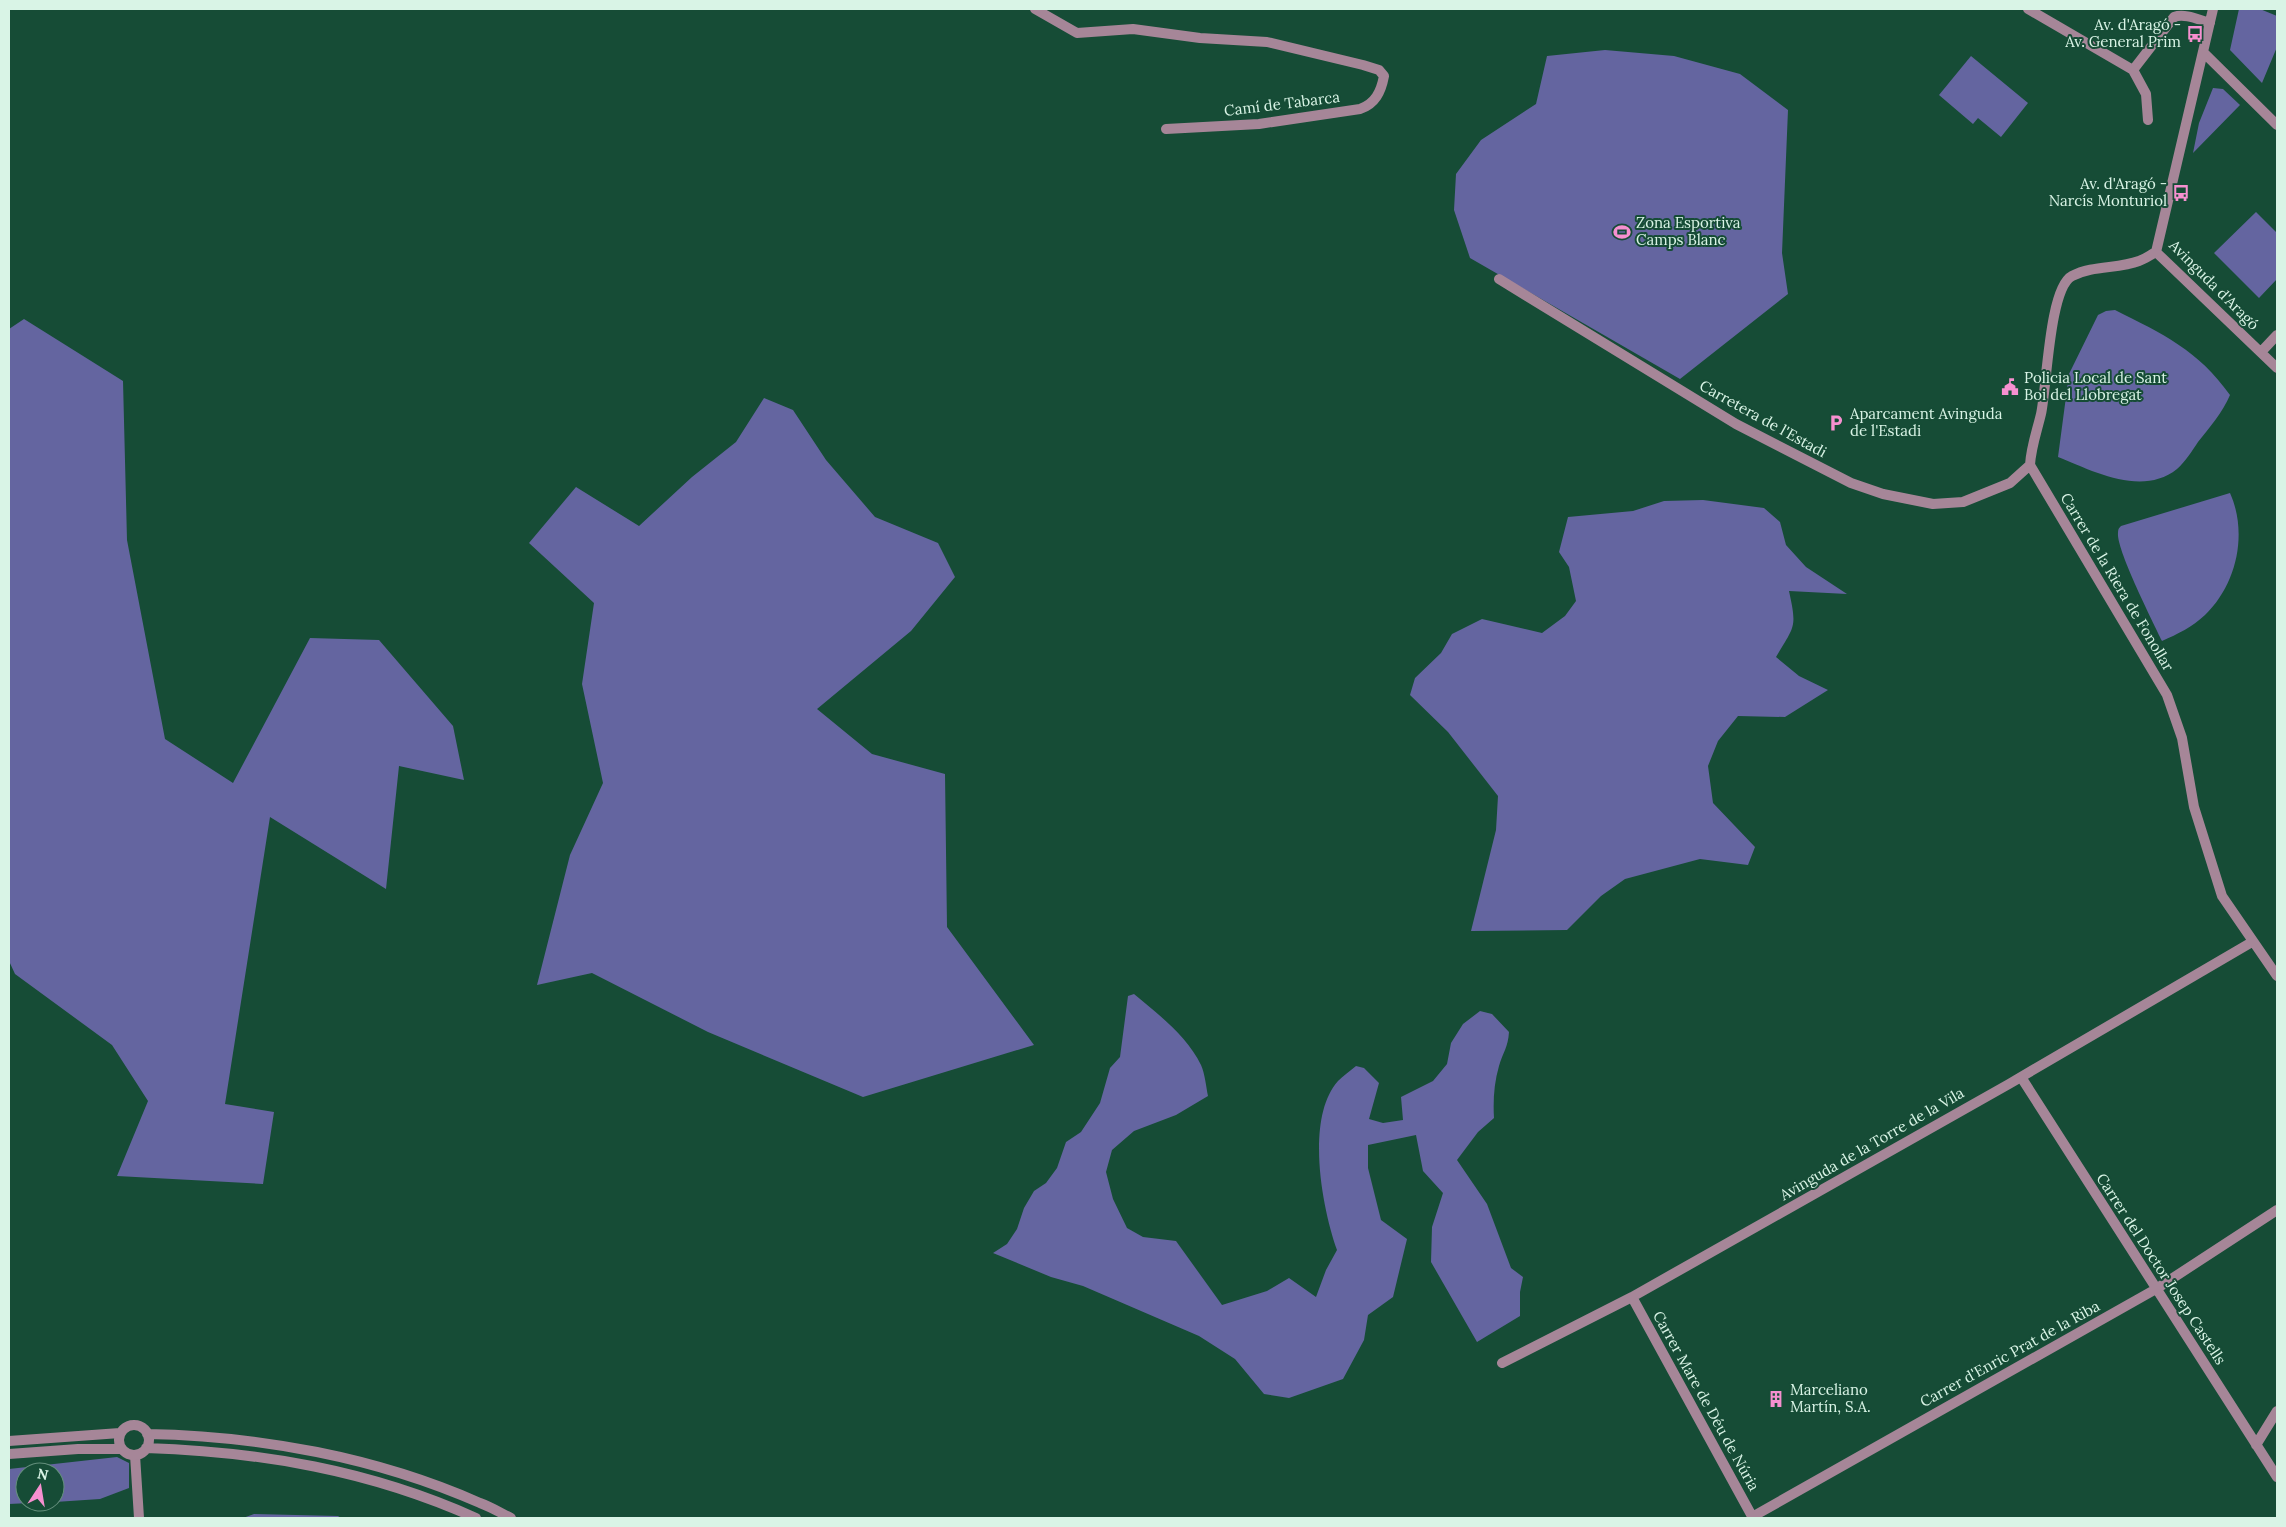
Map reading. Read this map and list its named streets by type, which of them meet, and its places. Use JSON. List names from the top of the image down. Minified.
{"streets":{"street":["Camí de Tabarca","Avinguda d'Aragó","Carretera de l'Estadi","Carrer de la Riera de Fonollar","Avinguda de la Torre de la Vila","Carrer del Doctor Josep Castells","Carrer d'Enric Prat de la Riba","Carrer Mare de Déu de Núria"]},"crossings":[["Carretera de l'Estadi","Carrer de la Riera de Fonollar"],["Carrer de la Riera de Fonollar","Avinguda de la Torre de la Vila"],["Avinguda de la Torre de la Vila","Carrer del Doctor Josep Castells"],["Avinguda de la Torre de la Vila","Carrer Mare de Déu de Núria"],["Carrer del Doctor Josep Castells","Carrer d'Enric Prat de la Riba"],["Carrer d'Enric Prat de la Riba","Carrer Mare de Déu de Núria"]],"places":{"bus stop":["Av. d'Aragó - Av. General Prim","Av. d'Aragó - Narcís Monturiol"],"sports":["Zona Esportiva Camps Blanc"],"public building":["Policia Local de Sant Boi del Llobregat"],"parking":["Aparcament Avinguda de l'Estadi"],"building":["Marceliano Martín, S.A."]},"north":"top"}
